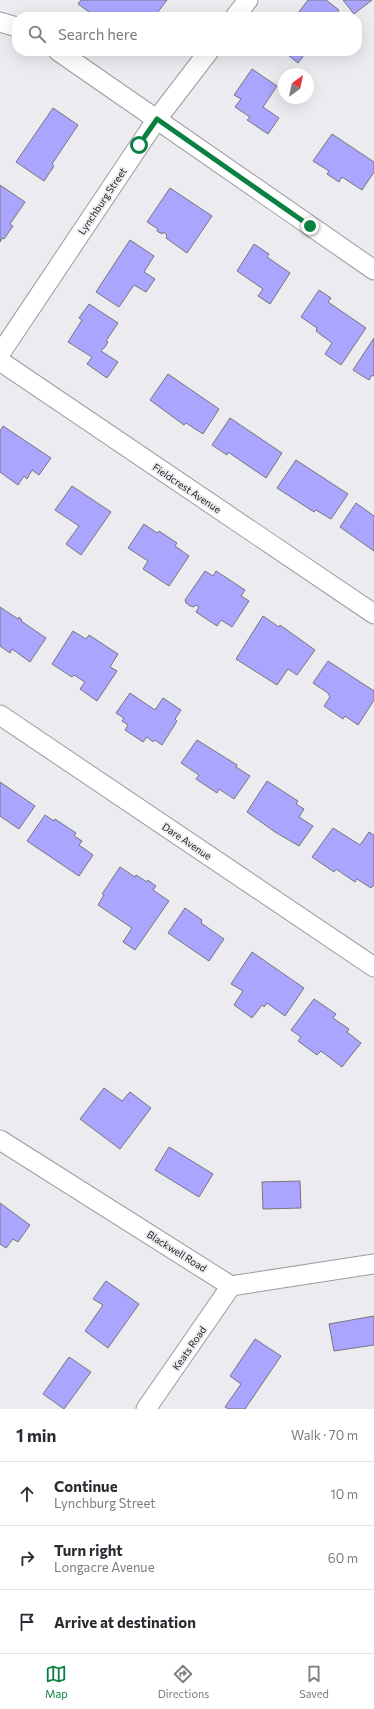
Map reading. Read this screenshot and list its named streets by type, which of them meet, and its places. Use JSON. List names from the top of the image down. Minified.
{"streets":{"street":["Lynchburg Street","Fieldcrest Avenue","Dare Avenue","Blackwell Road","Keats Road"]},"crossings":[["Blackwell Road","Keats Road"]],"north":"top right","page":{"search":"Search here","heading":["1 min","Walk · 70 m"],"list":[["Continue","Lynchburg Street","10 m"],["Turn right","Longacre Avenue","60 m"],"Arrive at destination"],"nav":["Map","Directions","Saved"]}}
